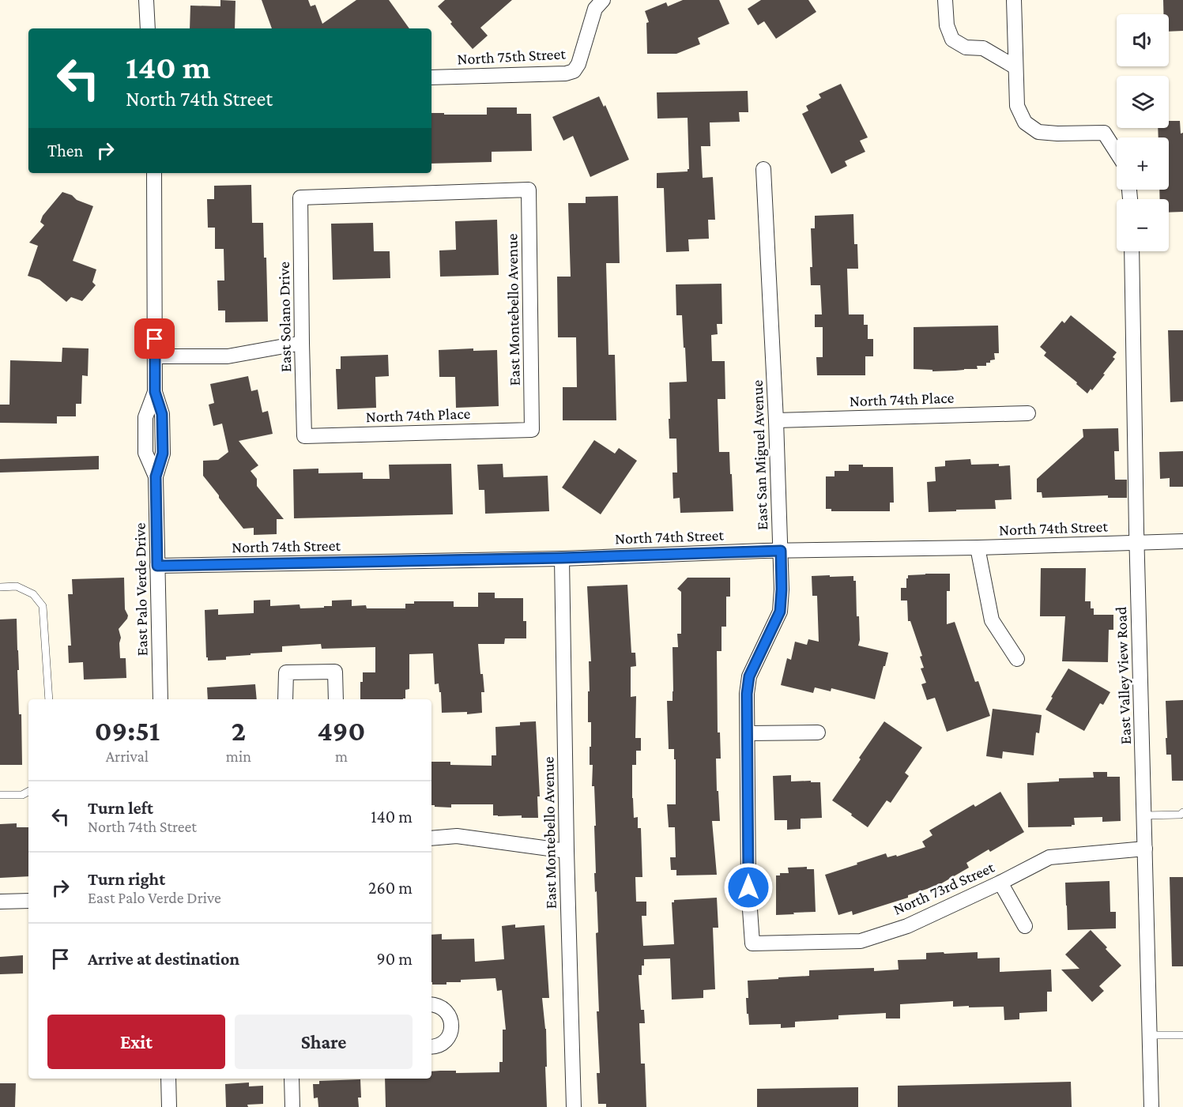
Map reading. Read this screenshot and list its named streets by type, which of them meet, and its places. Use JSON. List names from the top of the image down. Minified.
{"streets":{"street":["North 75th Street","East Montebello Avenue","East Solano Drive","North 74th Place","East San Miguel Avenue","North 74th Street","East Palo Verde Drive","East Valley View Road","North 73rd Street"]},"crossings":[["East Montebello Avenue","East Solano Drive"],["East Montebello Avenue","North 74th Place"],["East Montebello Avenue","North 74th Street"],["East Solano Drive","North 74th Place"],["North 74th Place","East San Miguel Avenue"],["East San Miguel Avenue","North 74th Street"],["East San Miguel Avenue","North 73rd Street"],["North 74th Street","East Palo Verde Drive"],["North 74th Street","East Valley View Road"],["East Valley View Road","North 73rd Street"]],"page":{"map_buttons":["+","−"],"turn":["140 m","North 74th Street"],"then":"Then","eta":["09:51","Arrival","2","min","490","m"],"list":[{"name":"Turn left","note":"North 74th Street","value":"140 m"},{"name":"Turn right","note":"East Palo Verde Drive","value":"260 m"},{"name":"Arrive at destination","value":"90 m"}],"buttons":["Exit","Share"]}}
